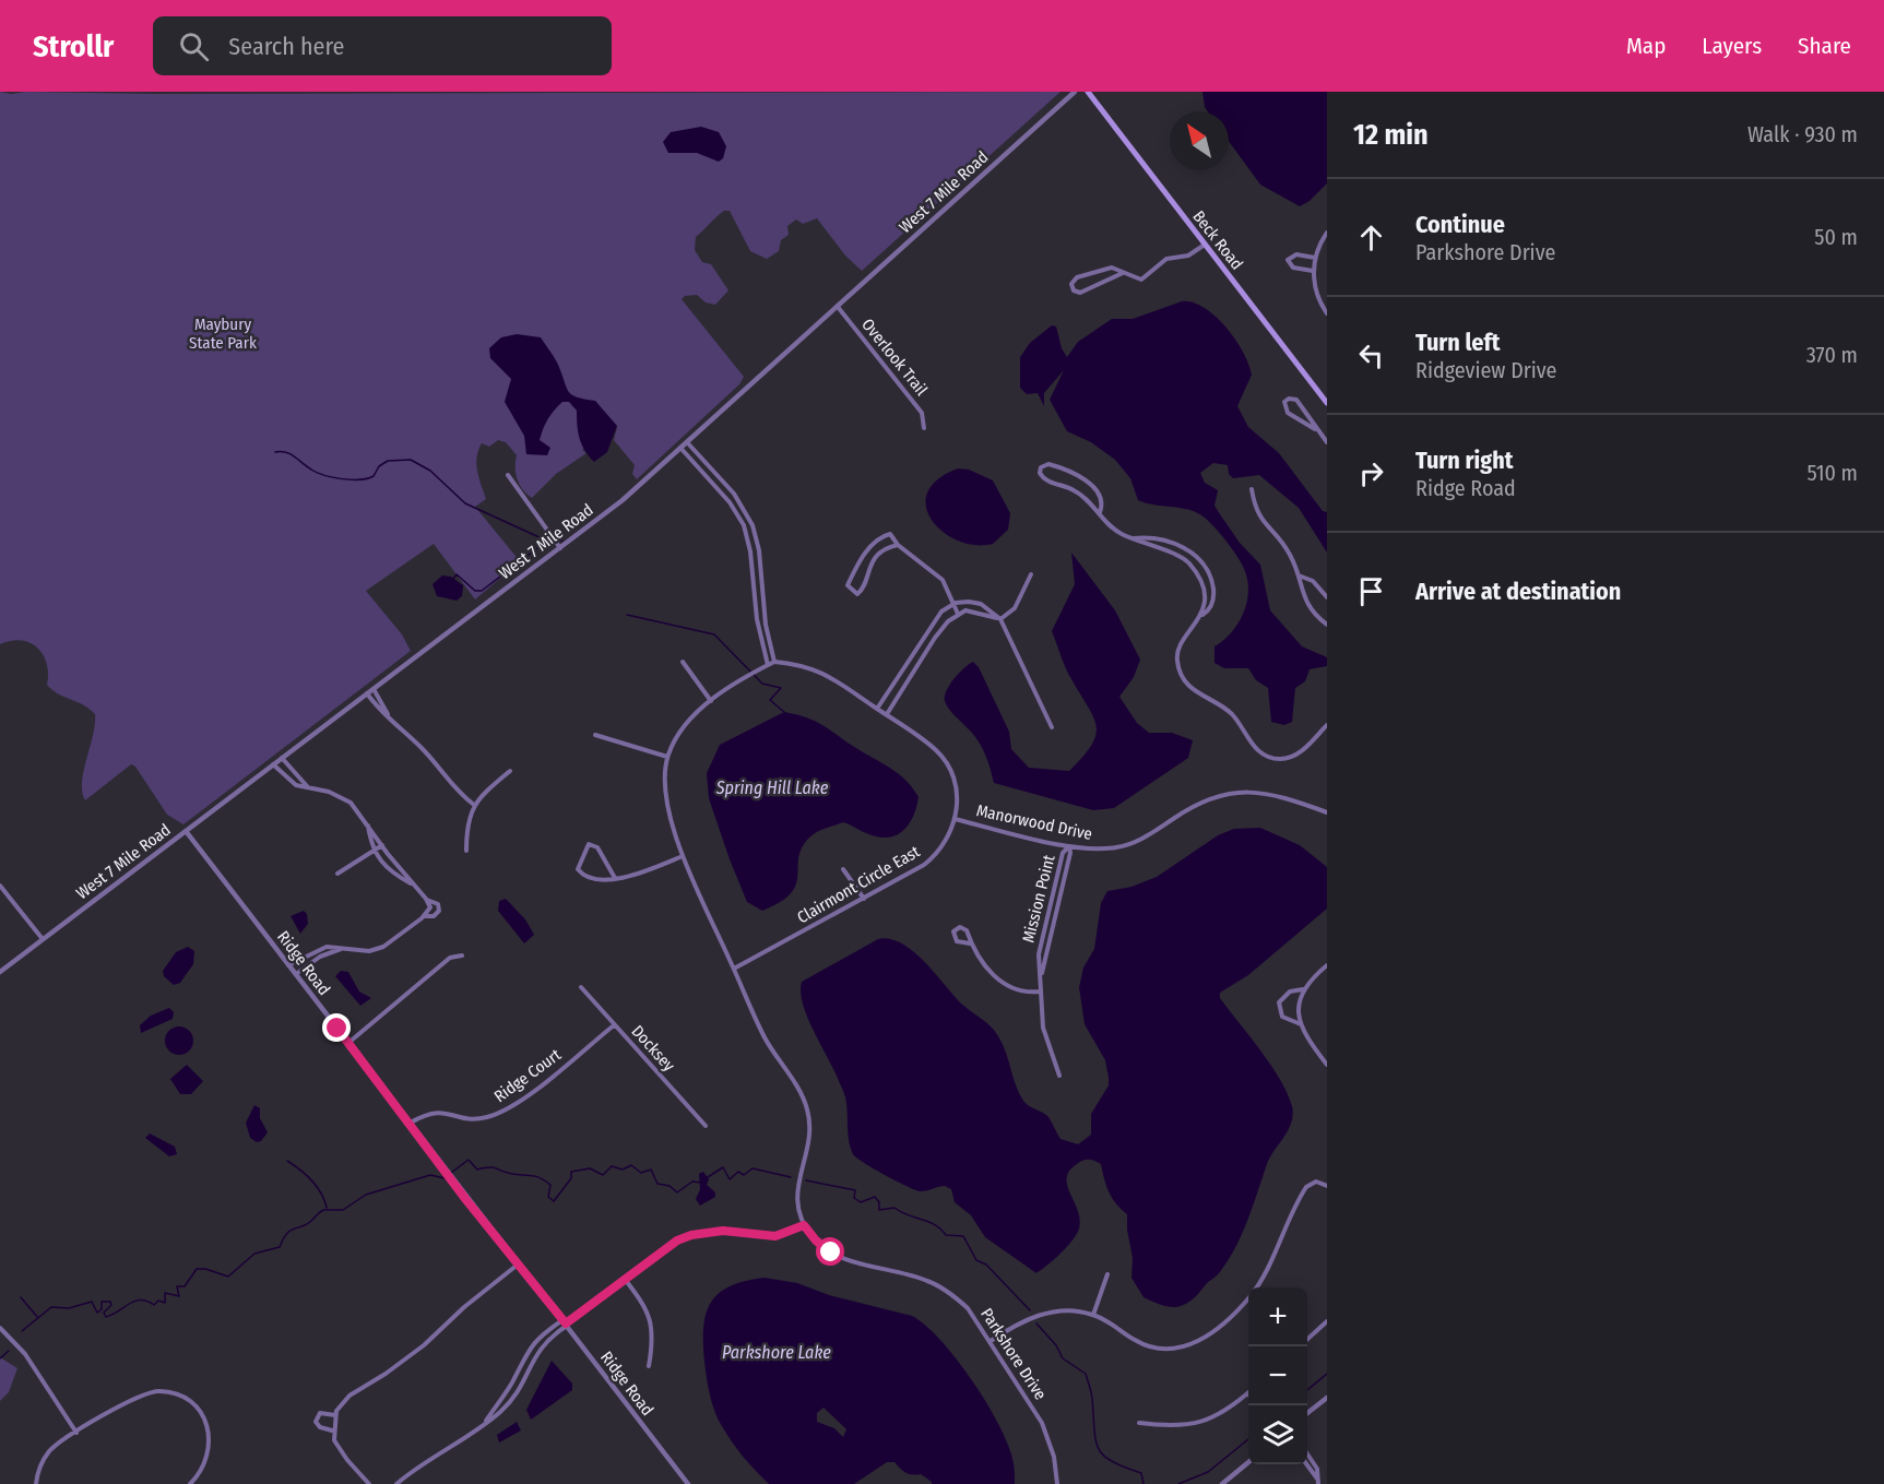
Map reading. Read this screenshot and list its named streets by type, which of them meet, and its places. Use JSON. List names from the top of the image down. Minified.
{"streets":{"main road":["Beck Road"],"street":["West 7 Mile Road","Overlook Trail","Manorwood Drive","Clairmont Circle East","Mission Point","Ridge Road","Docksey","Ridge Court","Parkshore Drive"]},"crossings":[["West 7 Mile Road","Overlook Trail"],["West 7 Mile Road","Ridge Road"],["Manorwood Drive","Clairmont Circle East"],["Manorwood Drive","Mission Point"],["Ridge Road","Ridge Court"],["Docksey","Ridge Court"]],"water":["Spring Hill Lake","Parkshore Lake"],"parks":["Maybury State Park"],"north":"top left","page":{"header":"Strollr","search":"Search here","nav":["Map","Layers","Share"],"heading":["12 min","Walk · 930 m"],"list":[["Continue","Parkshore Drive","50 m"],["Turn left","Ridgeview Drive","370 m"],["Turn right","Ridge Road","510 m"],"Arrive at destination"],"map_buttons":["+","−"]}}
